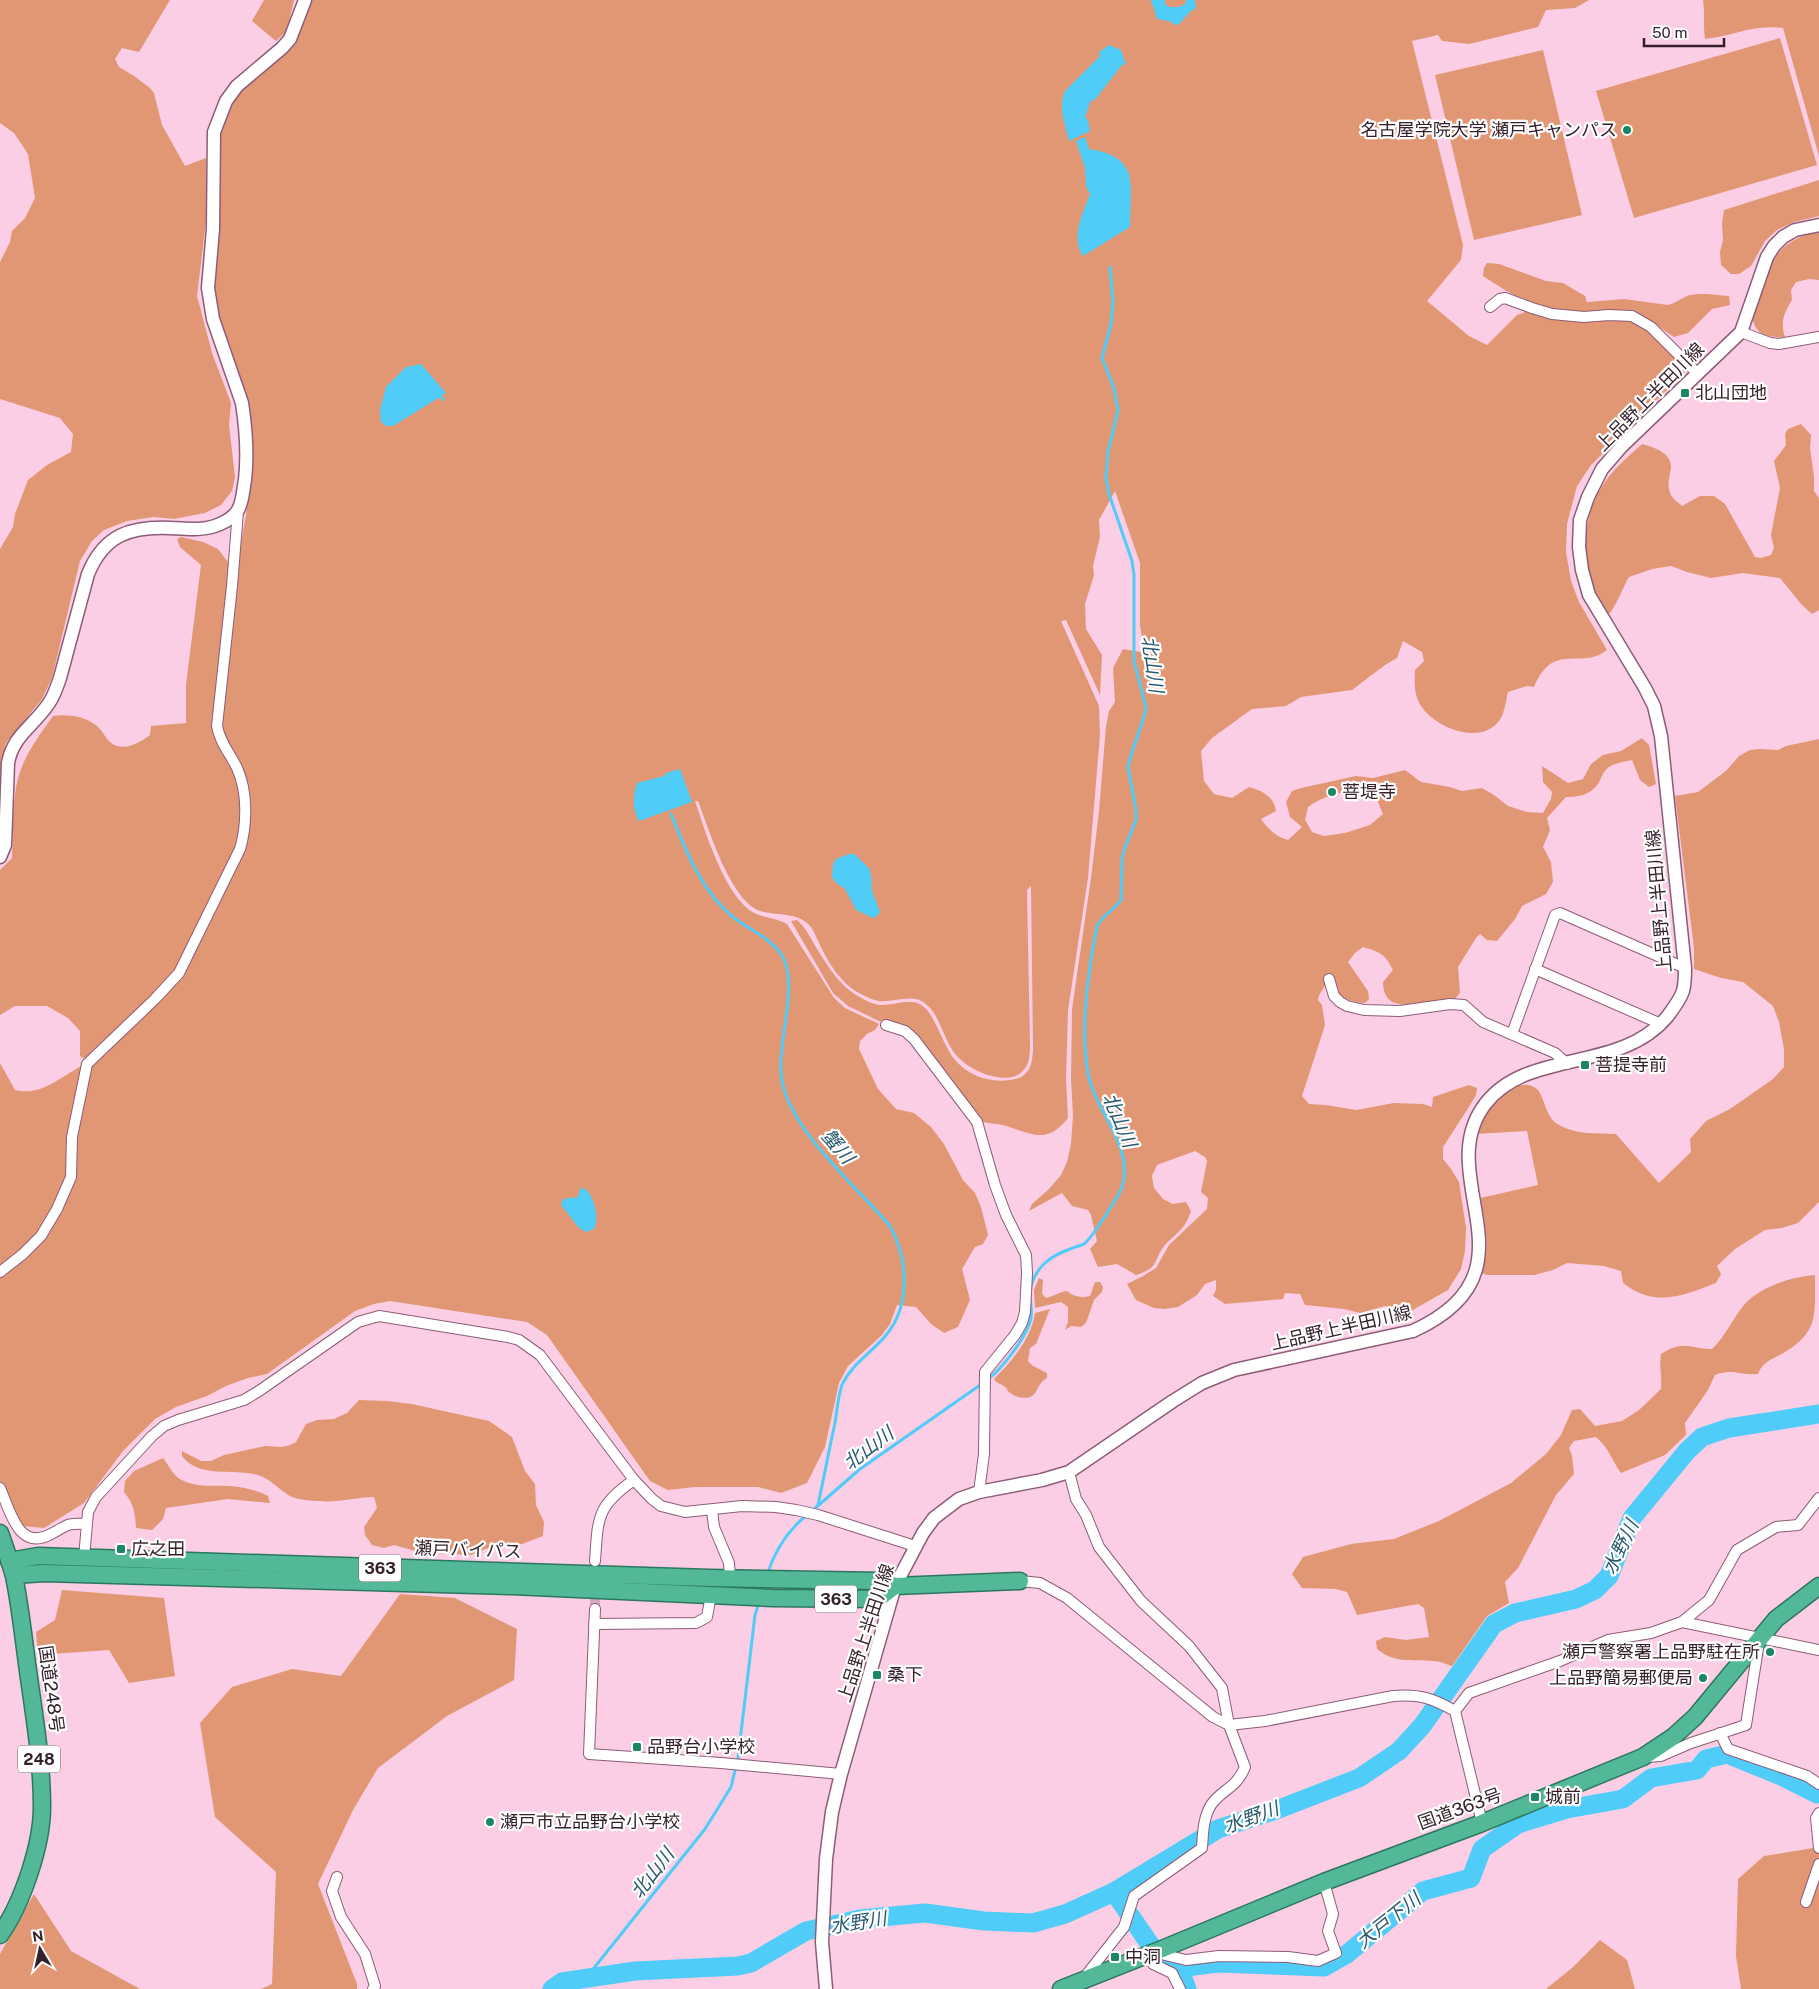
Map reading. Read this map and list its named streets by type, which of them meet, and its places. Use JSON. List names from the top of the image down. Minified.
{"streets":{"highway":["瀬戸バイパス","363","国道248号","248","国道363号"],"street":["上品野上半田川線"]},"crossings":[["上品野上半田川線","瀬戸バイパス"],["瀬戸バイパス","国道248号"]],"water":["北山川","蟹川","水野川","大戸下川"],"places":{"other":["名古屋学院大学 瀬戸キャンパス","菩堤寺","瀬戸警察署上品野駐在所","上品野簡易郵便局","瀬戸市立品野台小学校"],"transit":["北山団地","菩提寺前","広之田","桑下","品野台小学校","城前","中洞"]},"scale_bar":"50 m","north":"top"}
